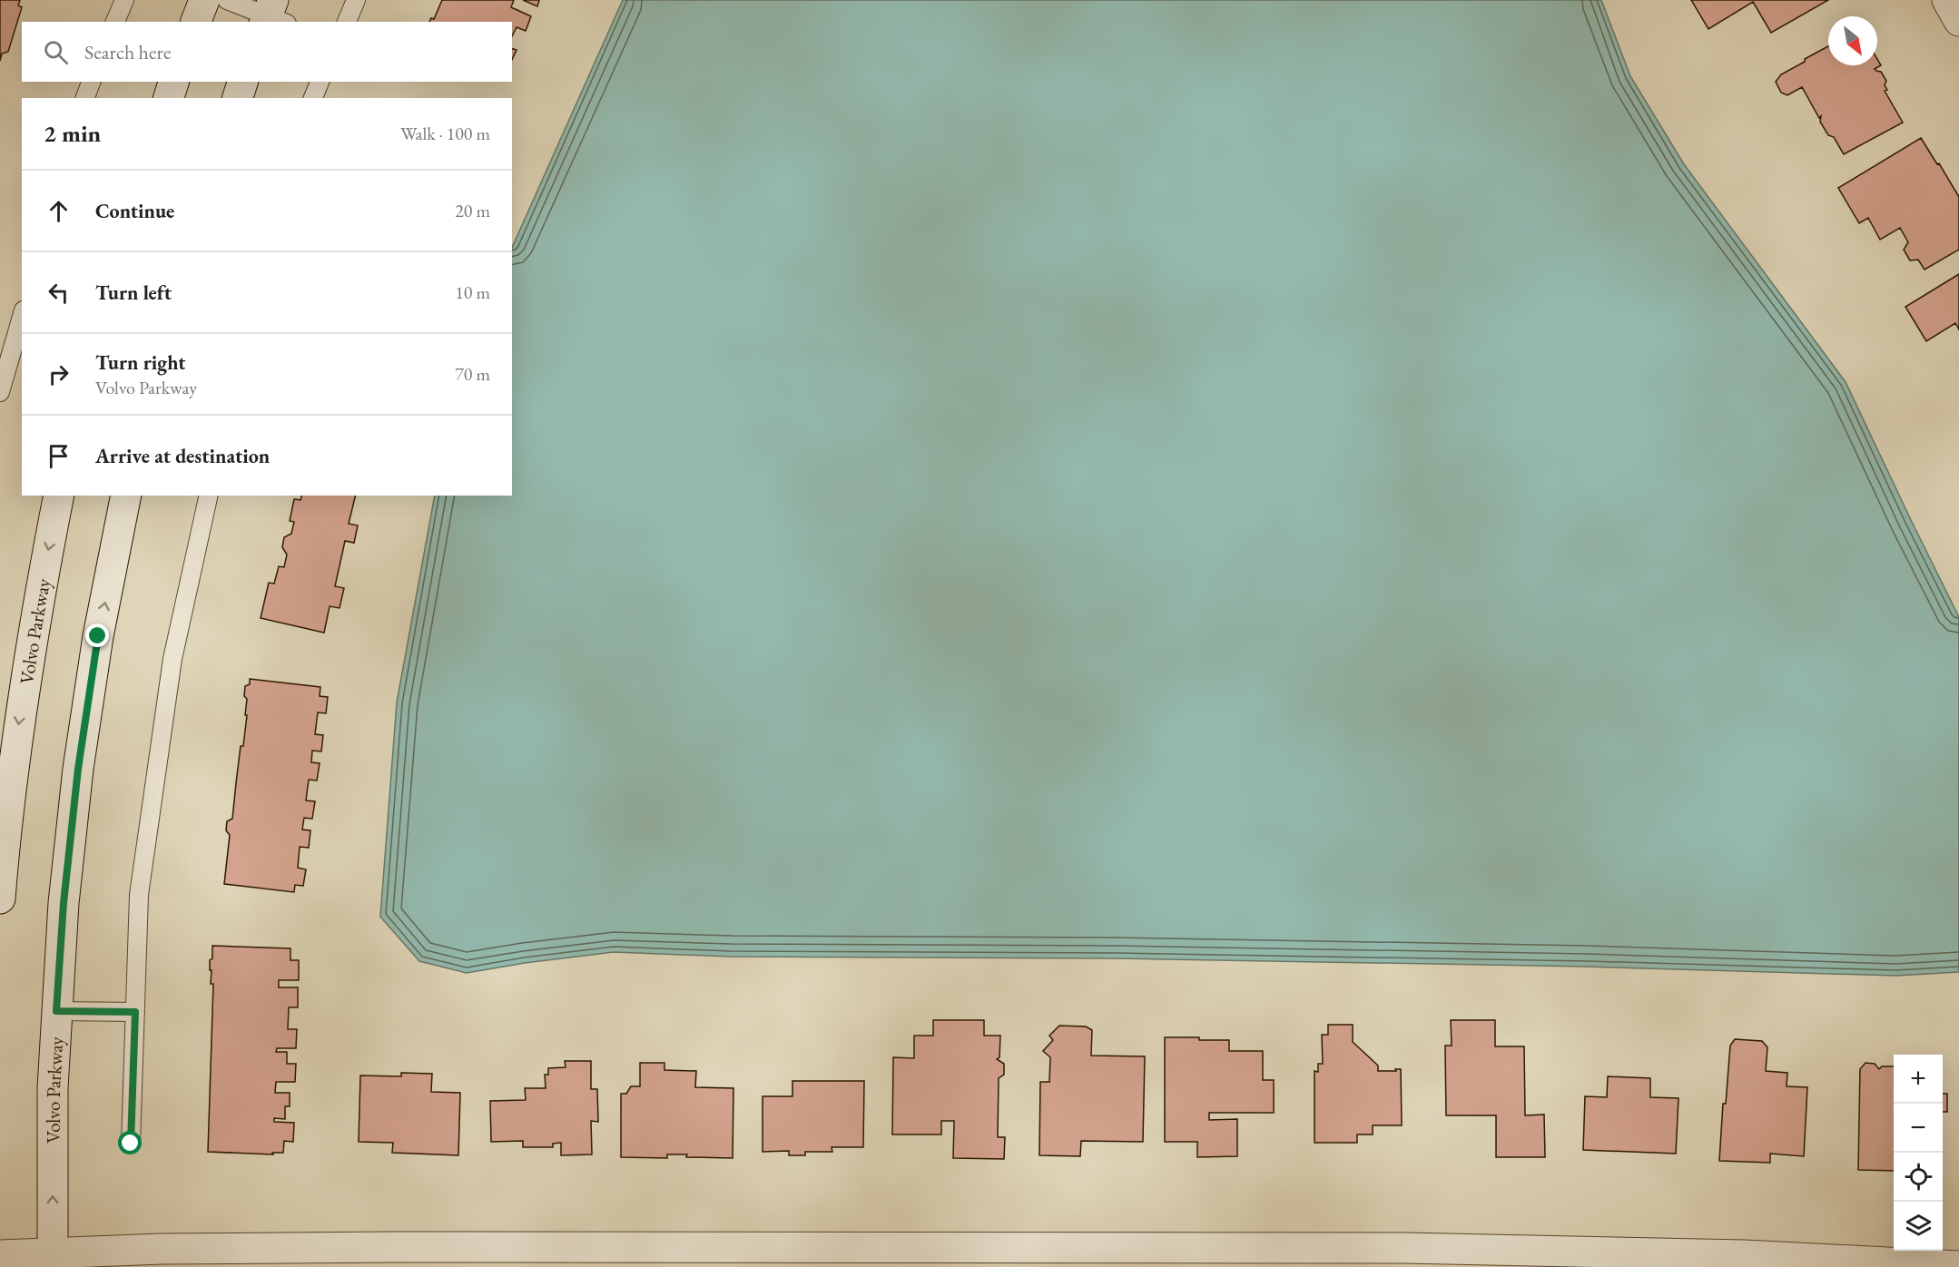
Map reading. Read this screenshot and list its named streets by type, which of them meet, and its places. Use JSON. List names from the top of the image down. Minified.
{"streets":{"street":["Volvo Parkway"]},"north":"bottom right","page":{"search":"Search here","heading":["2 min","Walk · 100 m"],"list":[["Continue","20 m"],["Turn left","10 m"],["Turn right","Volvo Parkway","70 m"],"Arrive at destination"],"map_buttons":["+","−"]}}
